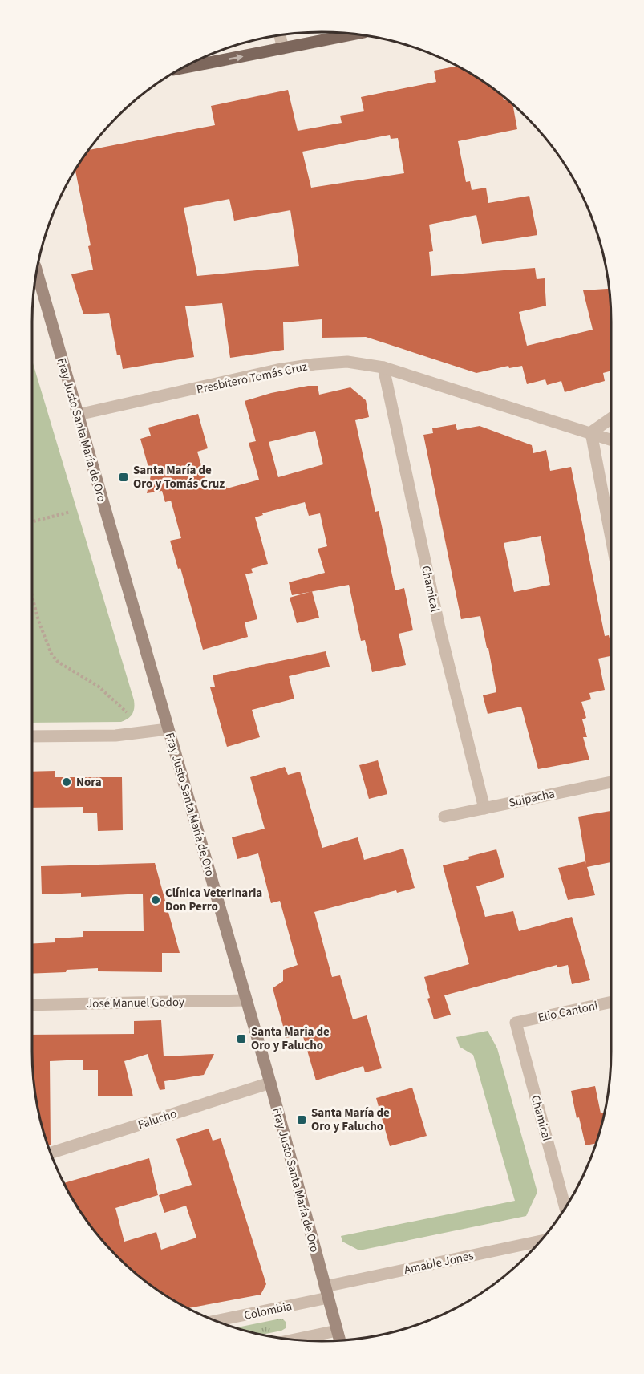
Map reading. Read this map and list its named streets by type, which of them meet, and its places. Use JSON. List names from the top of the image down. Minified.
{"streets":{"main road":["Fray Justo Santa María de Oro"],"street":["Presbítero Tomás Cruz","Chamical","Suipacha","José Manuel Godoy","Elio Cantoni","Falucho","Amable Jones","Colombia"]},"crossings":[["Presbítero Tomás Cruz","Fray Justo Santa María de Oro"],["Presbítero Tomás Cruz","Chamical"],["Fray Justo Santa María de Oro","José Manuel Godoy"],["Fray Justo Santa María de Oro","Falucho"],["Fray Justo Santa María de Oro","Amable Jones"],["Fray Justo Santa María de Oro","Colombia"],["Chamical","Suipacha"],["Chamical","Elio Cantoni"],["Amable Jones","Colombia"]],"places":{"transit":["Santa María de Oro y Tomás Cruz","Santa Maria de Oro y Falucho","Santa María de Oro y Falucho"],"other":["Nora","Clínica Veterinaria Don Perro"]}}
